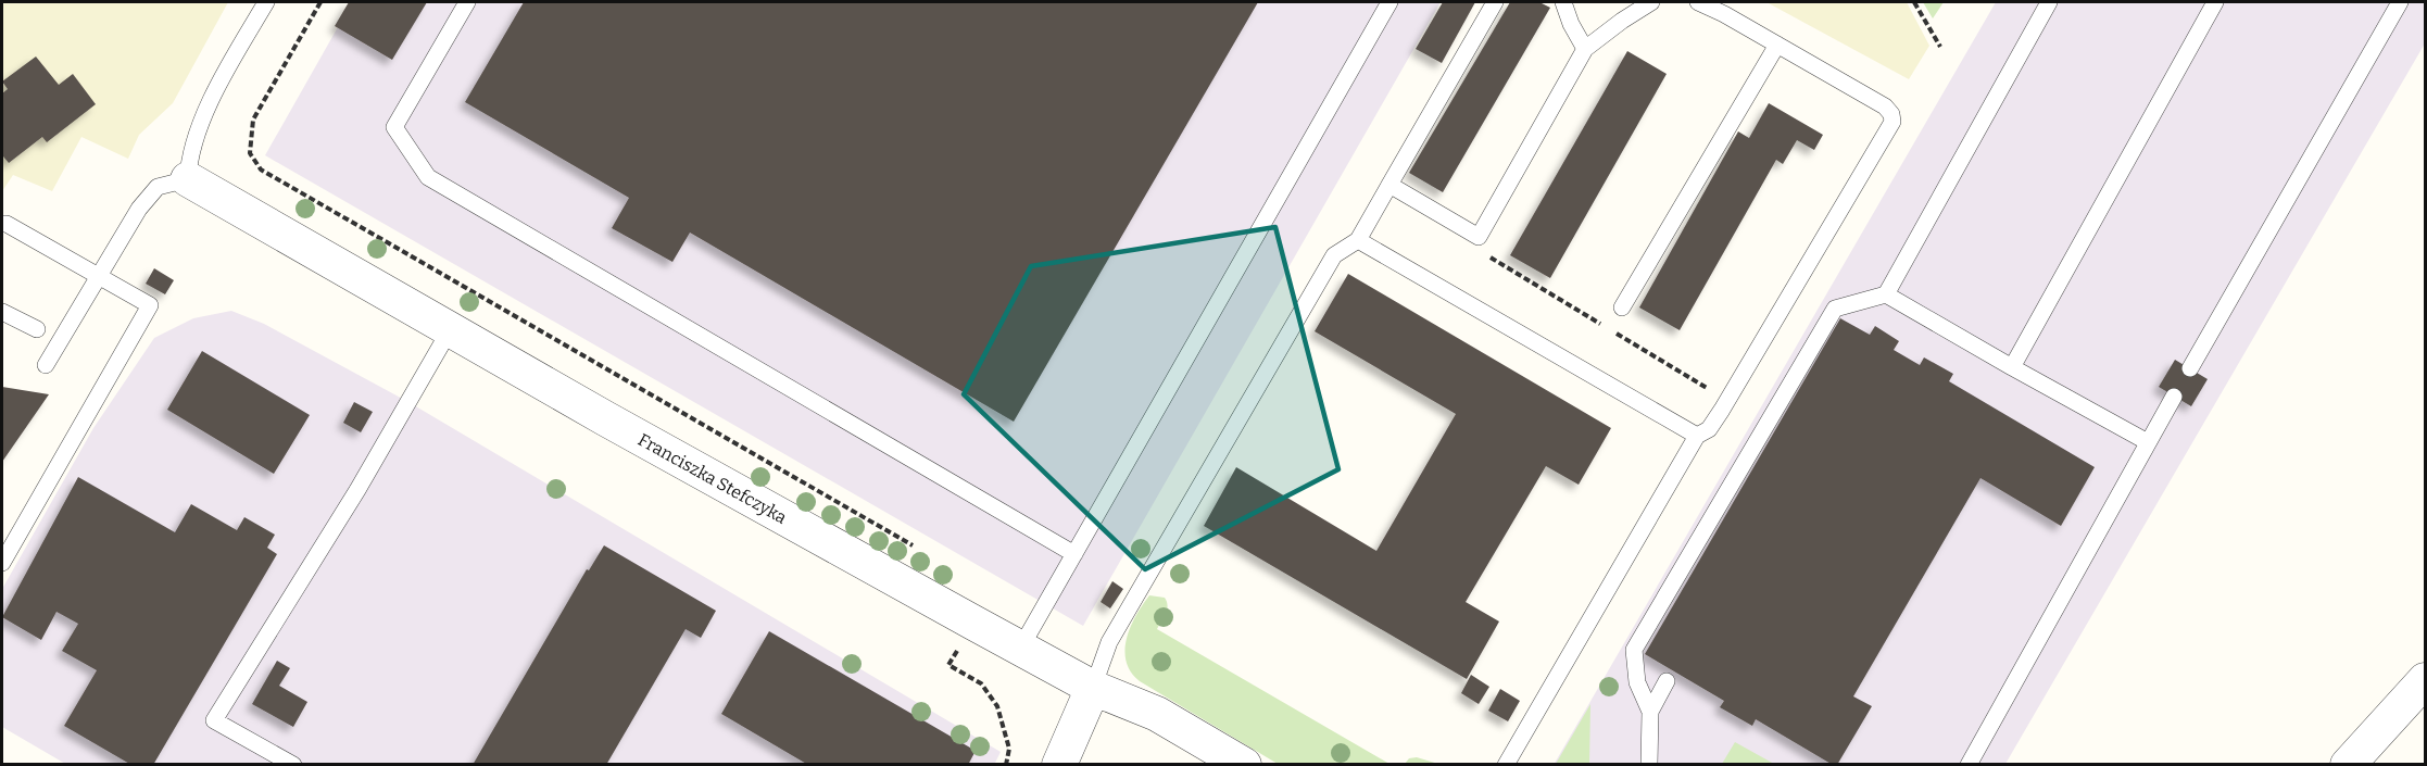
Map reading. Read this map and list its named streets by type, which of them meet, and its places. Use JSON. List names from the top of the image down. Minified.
{"streets":{"street":["Franciszka Stefczyka"]}}
